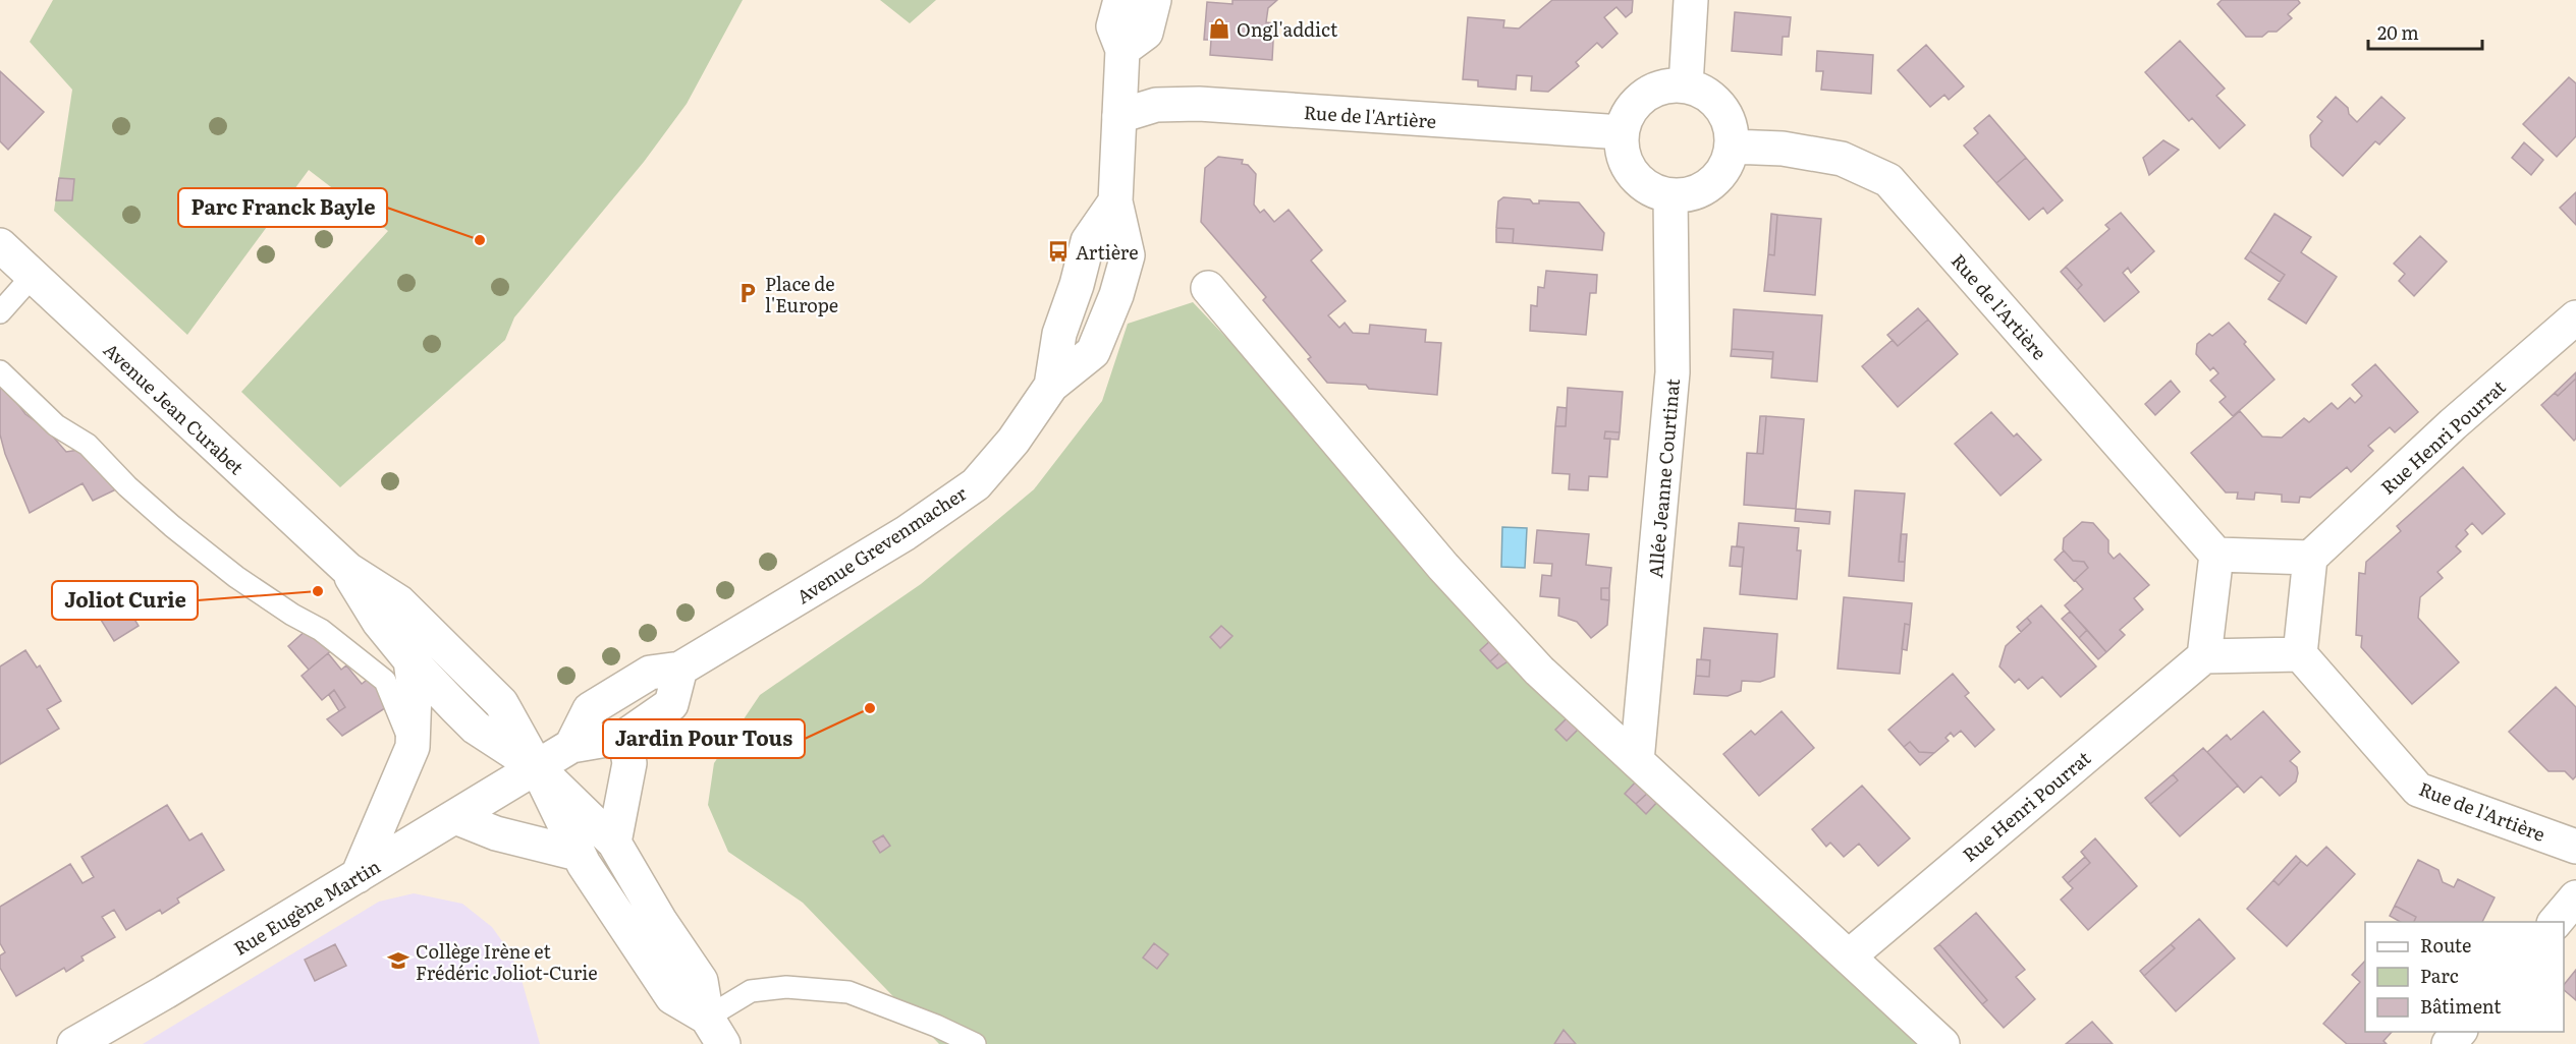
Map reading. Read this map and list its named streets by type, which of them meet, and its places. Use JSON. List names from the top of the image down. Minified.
{"streets":{"street":["Rue de l'Artière","Avenue Jean Curabet","Rue Henri Pourrat","Allée Jeanne Courtinat","Avenue Grevenmacher","Rue Eugène Martin"]},"crossings":[["Rue de l'Artière","Allée Jeanne Courtinat"],["Rue de l'Artière","Avenue Grevenmacher"],["Avenue Jean Curabet","Rue Eugène Martin"]],"places":{"shop":["Ongl'addict"],"other":["Parc Franck Bayle","Joliot Curie","Jardin Pour Tous"],"bus stop":["Artière"],"parking":["Place de l'Europe"],"school or university":["Collège Irène et Frédéric Joliot-Curie"]},"legend":["Route","Parc","Bâtiment"],"scale_bar":"20 m"}
